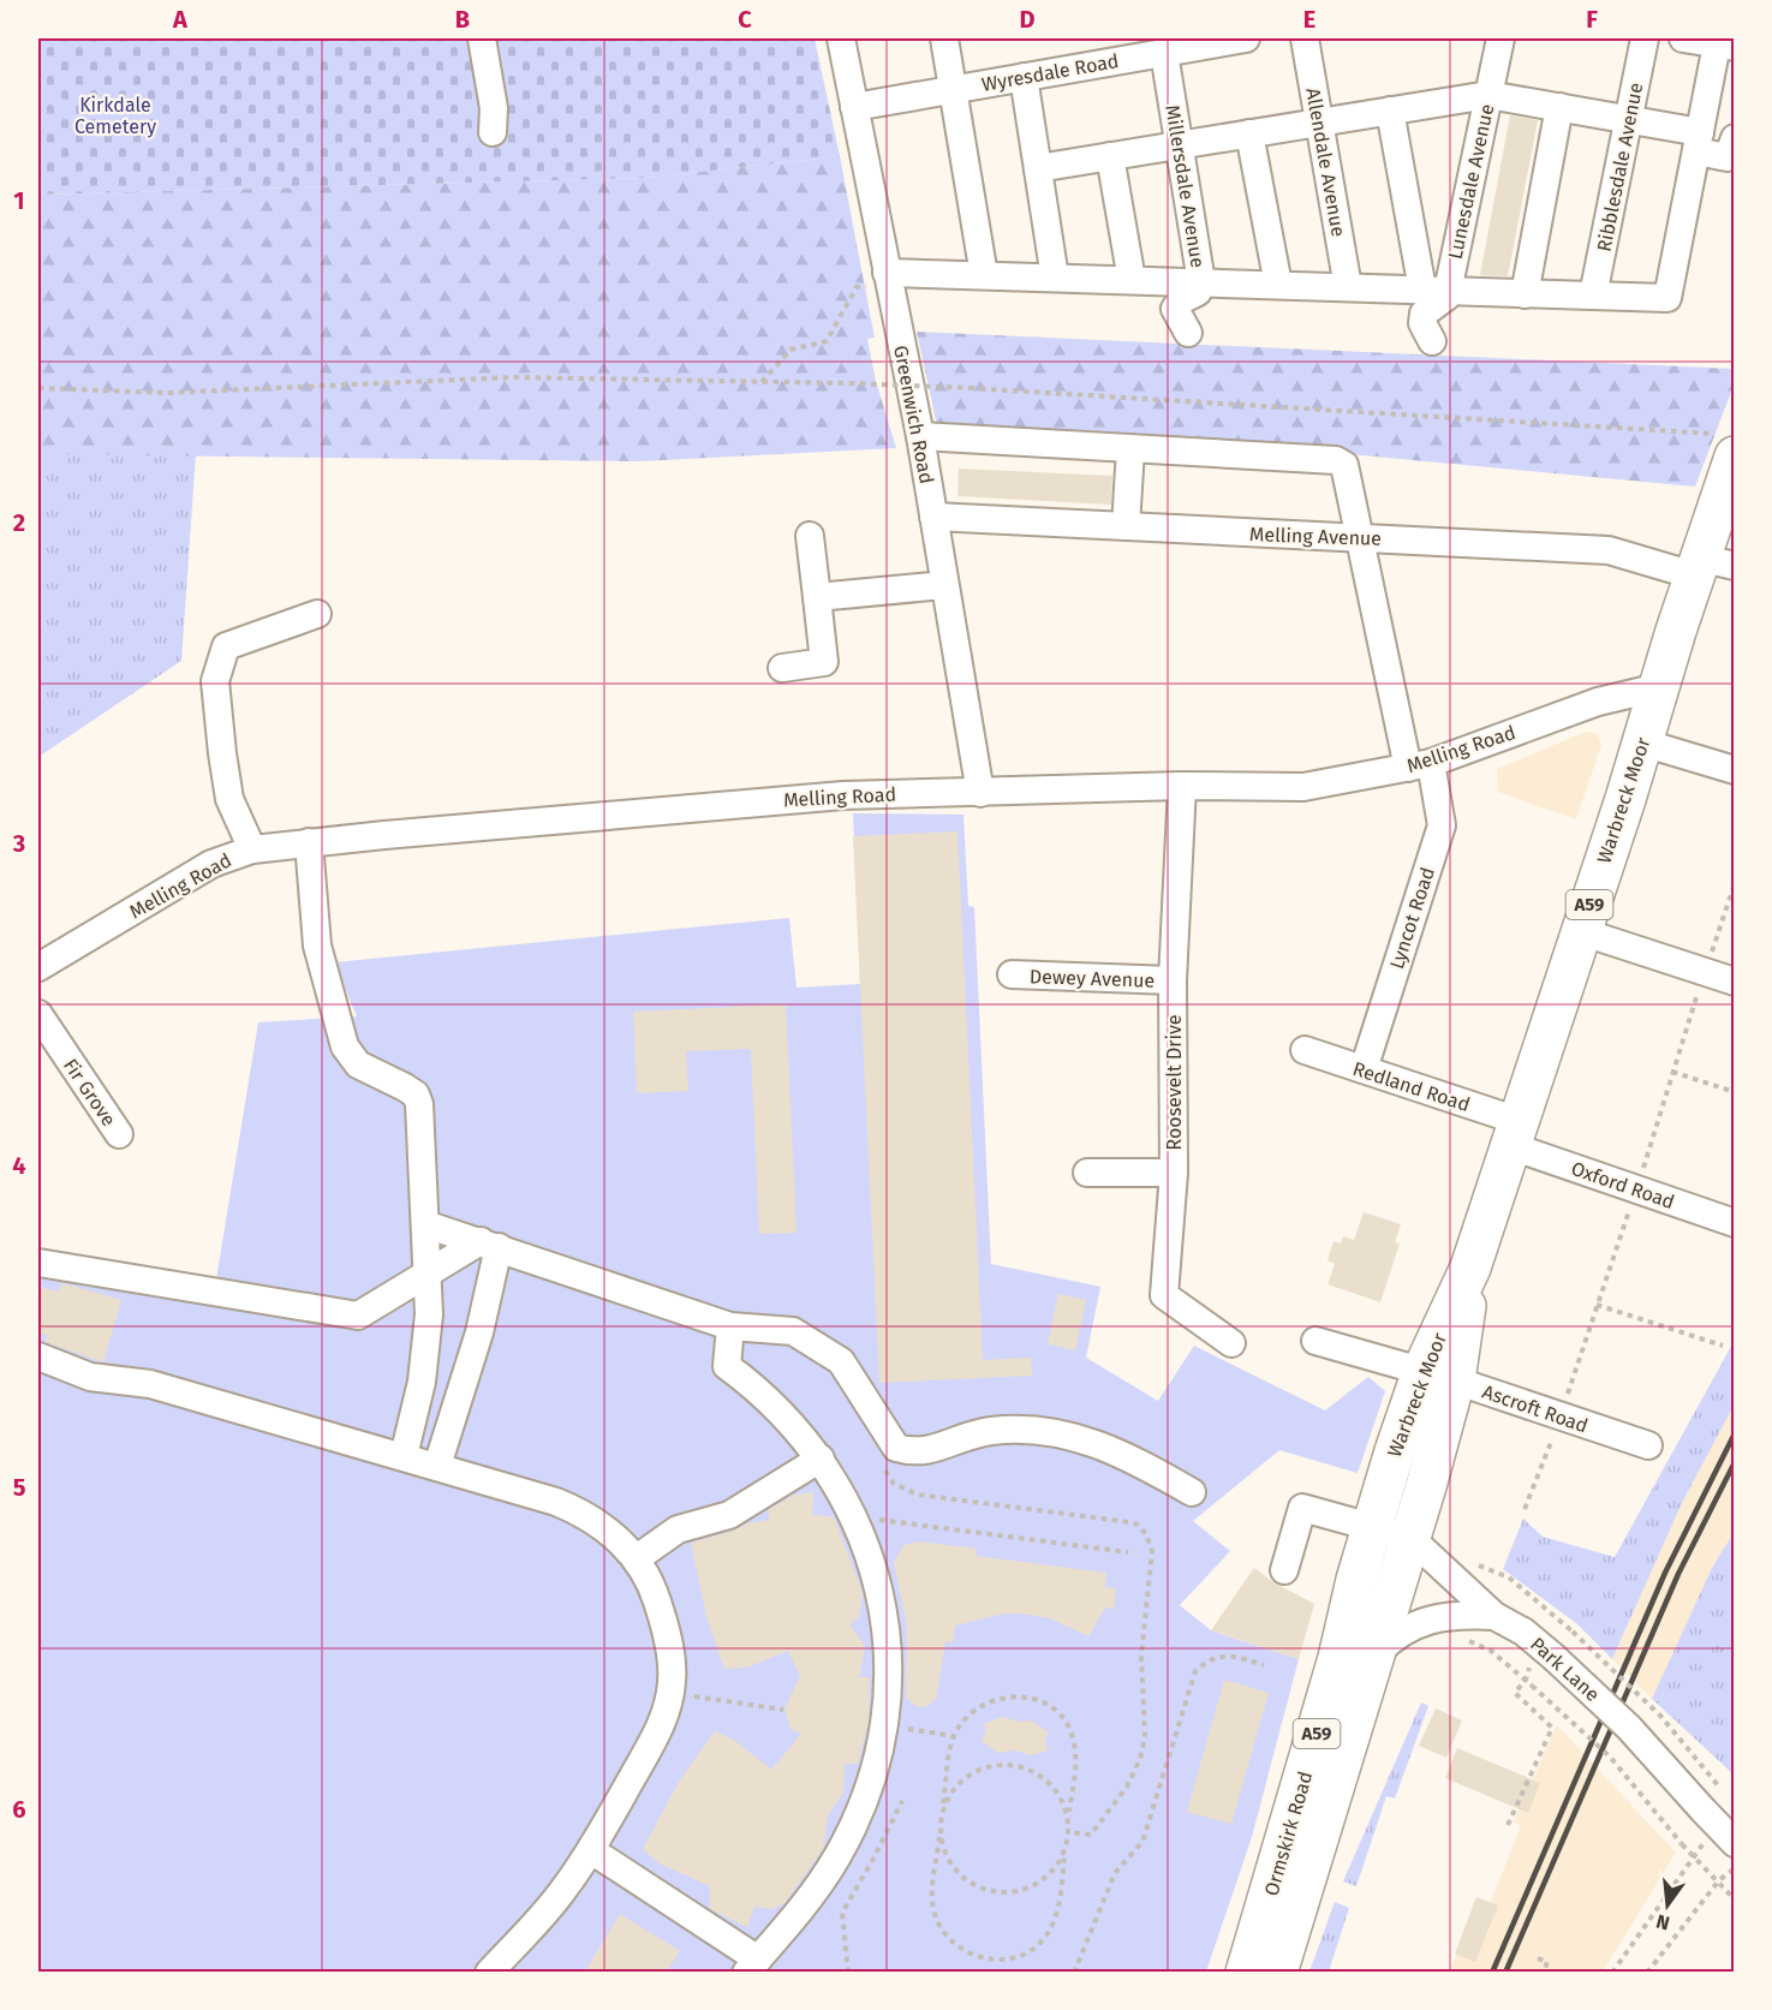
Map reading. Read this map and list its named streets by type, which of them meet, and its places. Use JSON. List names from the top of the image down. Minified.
{"streets":{"highway":["Warbreck Moor","A59","Ormskirk Road"],"street":["Wyresdale Road","Allendale Avenue","Ribblesdale Avenue","Lunesdale Avenue","Millersdale Avenue","Greenwich Road","Melling Avenue","Melling Road","Lyncot Road","Dewey Avenue","Roosevelt Drive","Redland Road","Fir Grove","Oxford Road","Ascroft Road","Park Lane"]},"crossings":[["Wyresdale Road","Millersdale Avenue"],["Wyresdale Road","Greenwich Road"],["Greenwich Road","Melling Avenue"],["Greenwich Road","Melling Road"],["Greenwich Road","Lyncot Road"],["Melling Avenue","Warbreck Moor"],["Melling Avenue","Lyncot Road"],["Melling Road","Warbreck Moor"],["Melling Road","Lyncot Road"],["Melling Road","Roosevelt Drive"],["Warbreck Moor","Redland Road"],["Warbreck Moor","Oxford Road"],["Warbreck Moor","Ascroft Road"],["Warbreck Moor","Park Lane"],["Warbreck Moor","Ormskirk Road"],["Lyncot Road","Redland Road"],["Dewey Avenue","Roosevelt Drive"],["Redland Road","Oxford Road"],["Park Lane","Ormskirk Road"]],"parks":["Kirkdale Cemetery"],"north":"bottom","grid":{"columns":["A","B","C","D","E","F"],"rows":["1","2","3","4","5","6"]}}
